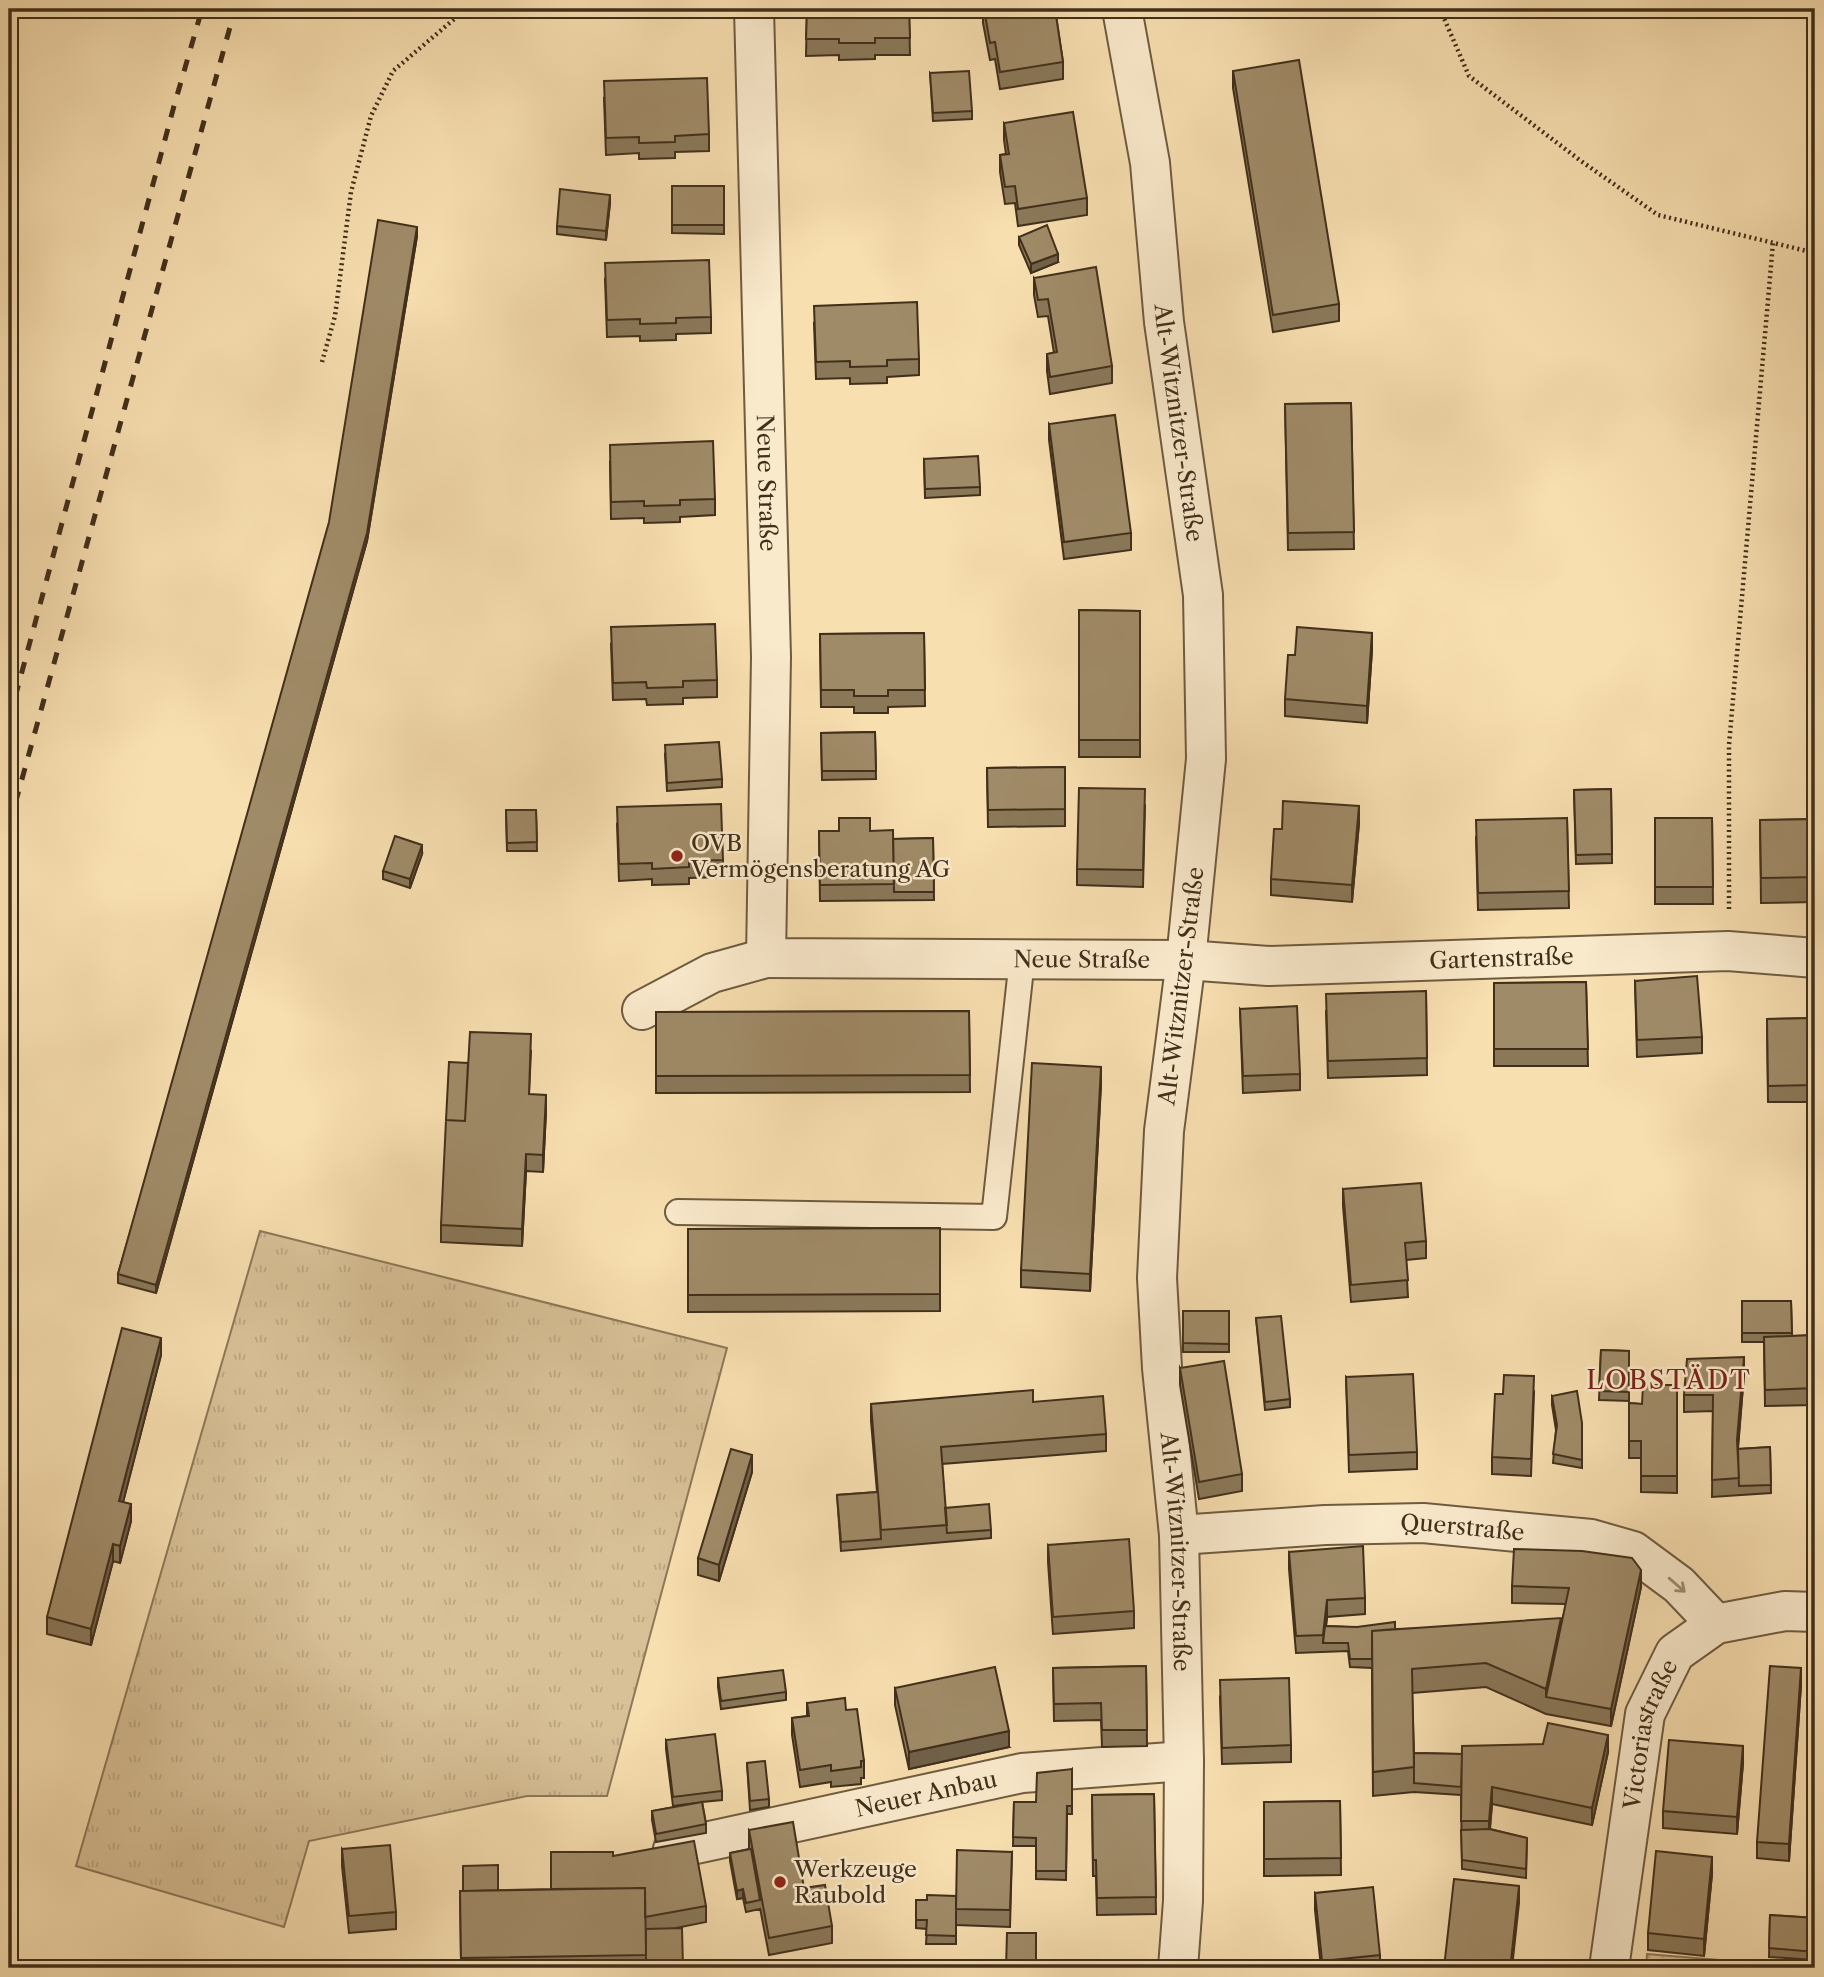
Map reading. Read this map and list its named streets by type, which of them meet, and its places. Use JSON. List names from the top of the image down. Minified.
{"streets":{"street":["Alt-Witznitzer-Straße","Neue Straße","Gartenstraße","Querstraße","Victoriastraße","Neuer Anbau"]},"crossings":[["Alt-Witznitzer-Straße","Neue Straße"],["Alt-Witznitzer-Straße","Gartenstraße"],["Alt-Witznitzer-Straße","Querstraße"],["Alt-Witznitzer-Straße","Neuer Anbau"],["Neue Straße","Gartenstraße"],["Querstraße","Victoriastraße"]],"one_way":["Querstraße"],"districts":["LOBSTÄDT"],"places":["OVB Vermögensberatung AG","Werkzeuge Raubold"]}
